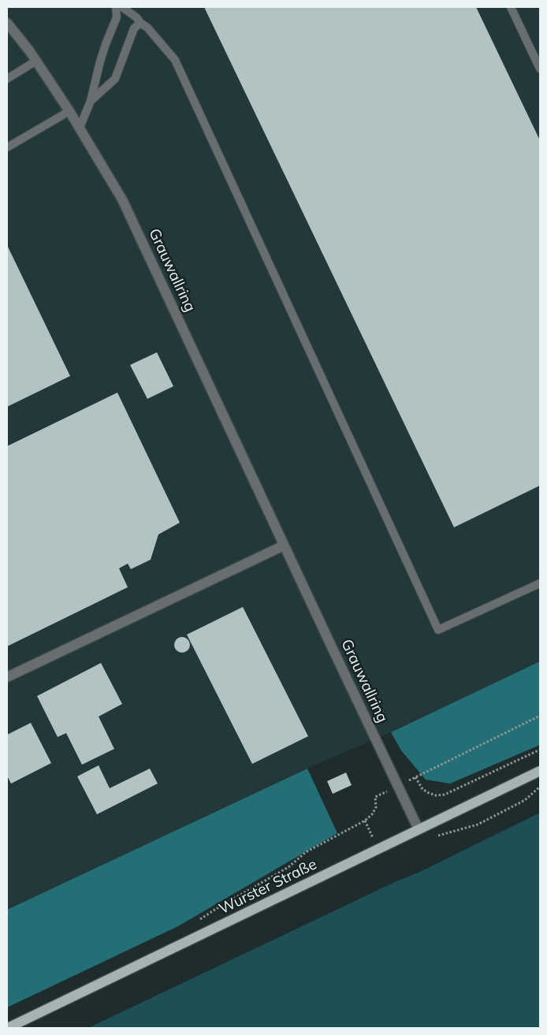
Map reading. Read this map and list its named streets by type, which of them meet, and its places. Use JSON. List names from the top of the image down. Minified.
{"streets":{"main road":["Wurster Straße"],"street":["Grauwallring"]},"crossings":[["Grauwallring","Wurster Straße"]]}
